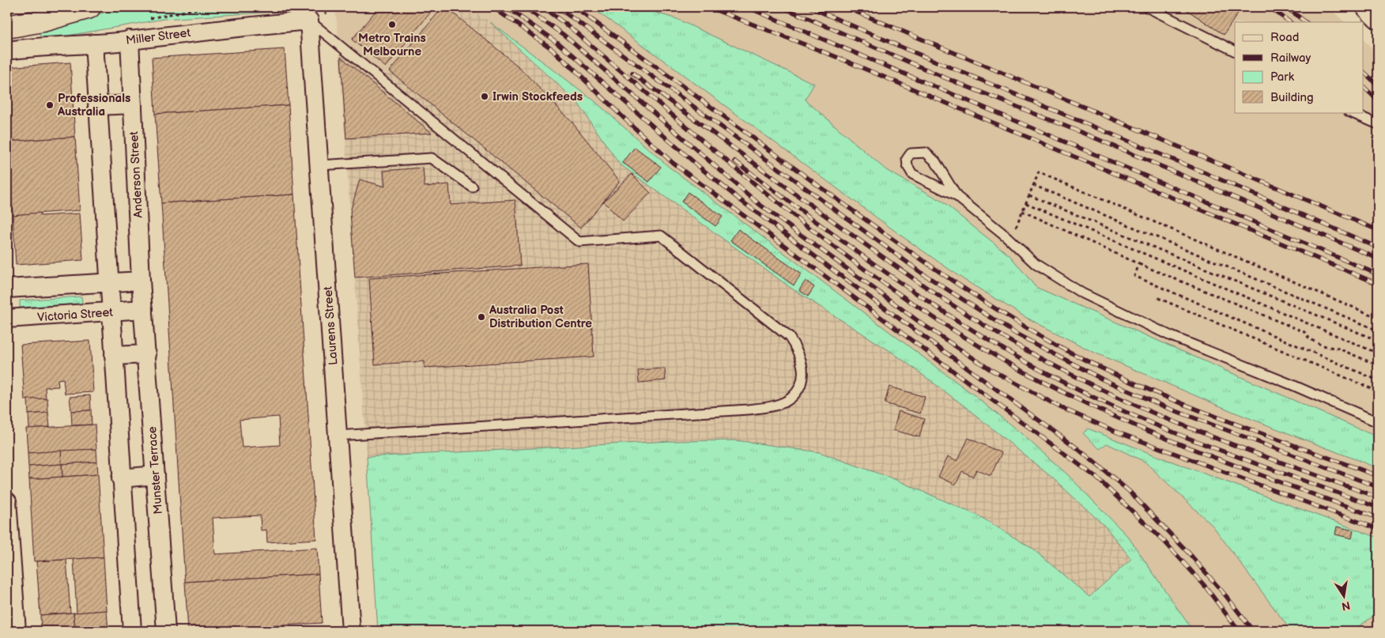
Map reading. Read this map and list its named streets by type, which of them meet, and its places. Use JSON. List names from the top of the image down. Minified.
{"streets":{"street":["Miller Street","Anderson Street","Victoria Street","Laurens Street","Munster Terrace"]},"crossings":[["Miller Street","Anderson Street"],["Miller Street","Laurens Street"],["Anderson Street","Victoria Street"],["Anderson Street","Munster Terrace"],["Victoria Street","Munster Terrace"]],"places":["Metro Trains Melbourne","Irwin Stockfeeds","Professionals Australia","Australia Post Distribution Centre"],"legend":["Road","Railway","Park","Building"],"north":"bottom"}
